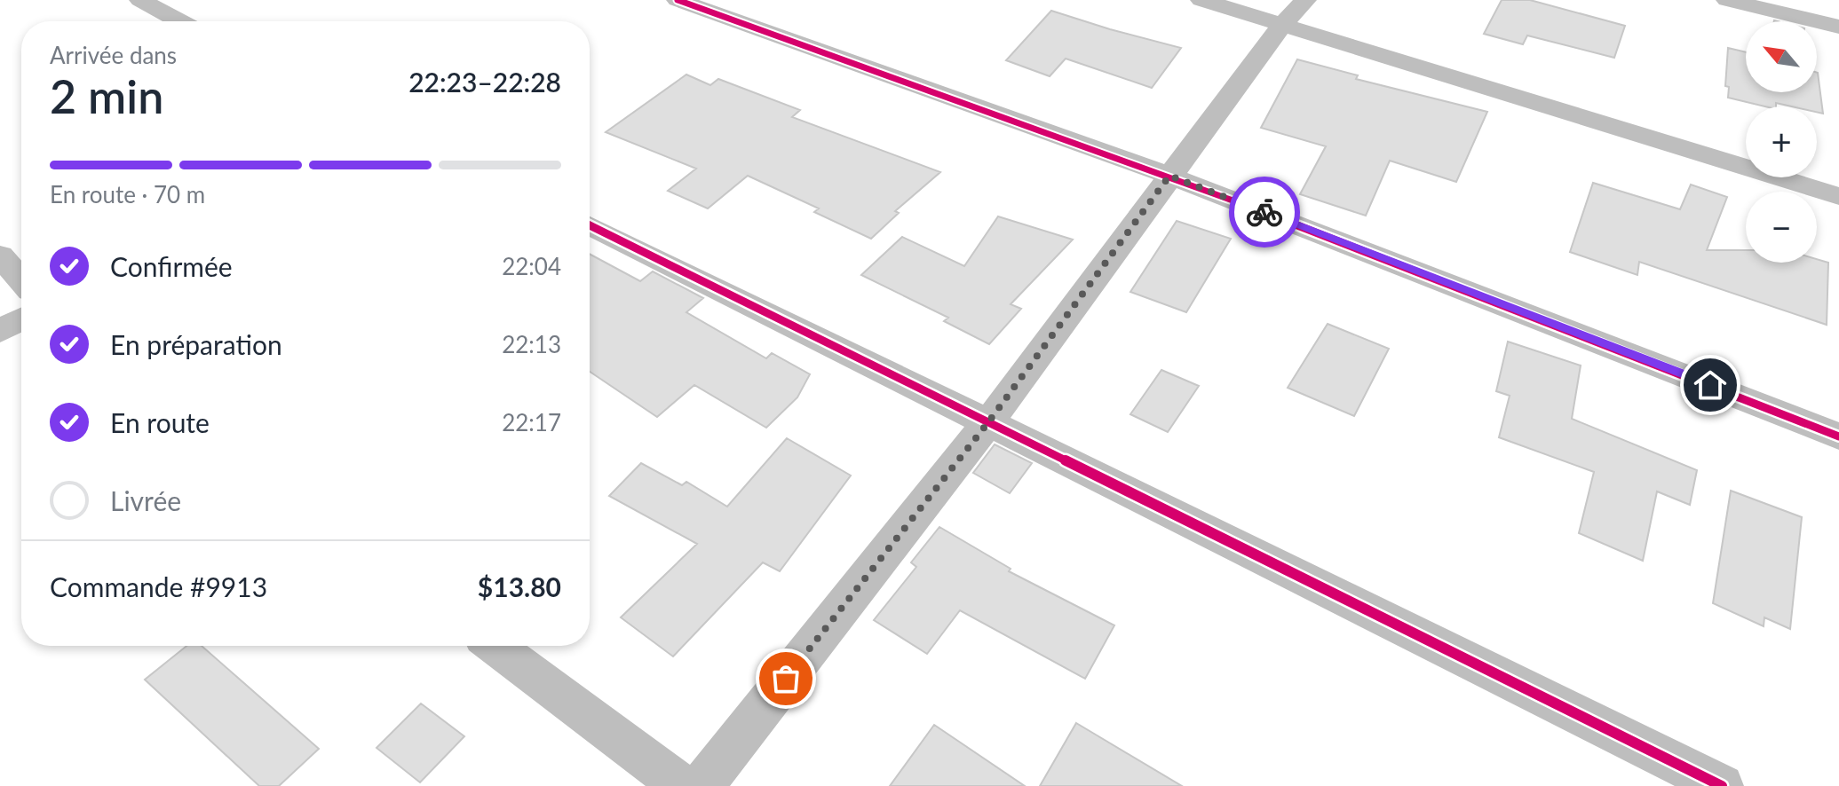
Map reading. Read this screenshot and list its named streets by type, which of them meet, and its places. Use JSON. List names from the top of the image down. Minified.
{"north":"top left","page":{"map_buttons":["+","−"],"heading":["2 min","Arrivée dans","22:23–22:28"],"panel":["Commande #9913","$13.80"],"bar":"En route · 70 m","list":[["Confirmée","22:04"],["En préparation","22:13"],["En route","22:17"],"Livrée"]}}
